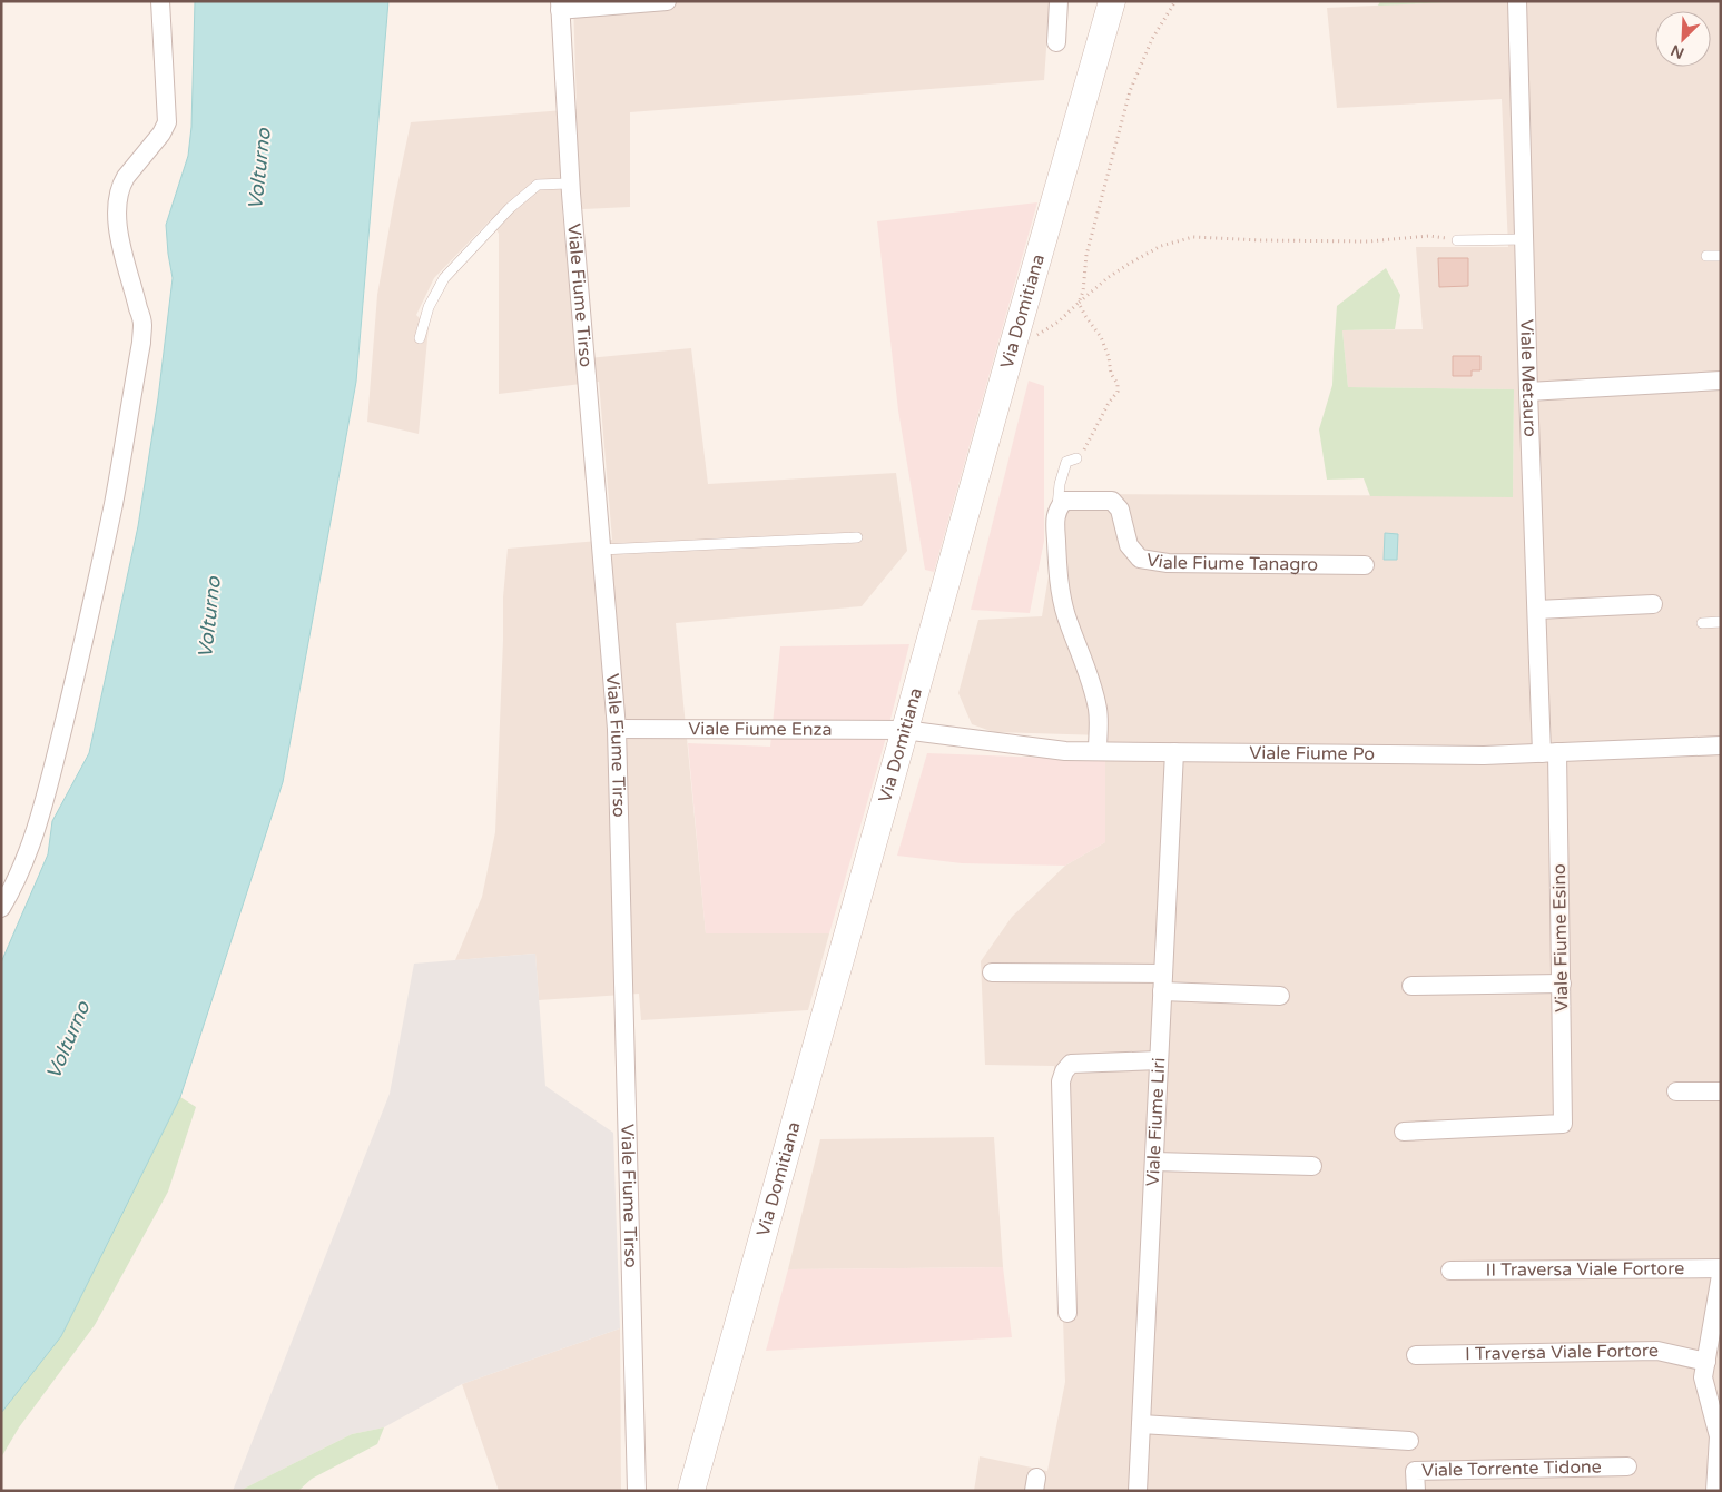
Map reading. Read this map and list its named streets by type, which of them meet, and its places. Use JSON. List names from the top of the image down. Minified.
{"streets":{"street":["Viale Fiume Tirso","Via Domitiana","Viale Metauro","Viale Fiume Tanagro","Viale Fiume Enza","Viale Fiume Po","Viale Fiume Esino","Viale Fiume Liri","II Traversa Viale Fortore","I Traversa Viale Fortore","Viale Torrente Tidone"]},"crossings":[["Viale Fiume Tirso","Viale Fiume Enza"],["Via Domitiana","Viale Fiume Enza"],["Via Domitiana","Viale Fiume Po"],["Viale Metauro","Viale Fiume Po"],["Viale Metauro","Viale Fiume Esino"],["Viale Fiume Enza","Viale Fiume Po"],["Viale Fiume Po","Viale Fiume Esino"],["Viale Fiume Po","Viale Fiume Liri"]],"water":["Volturno"],"north":"bottom left"}
